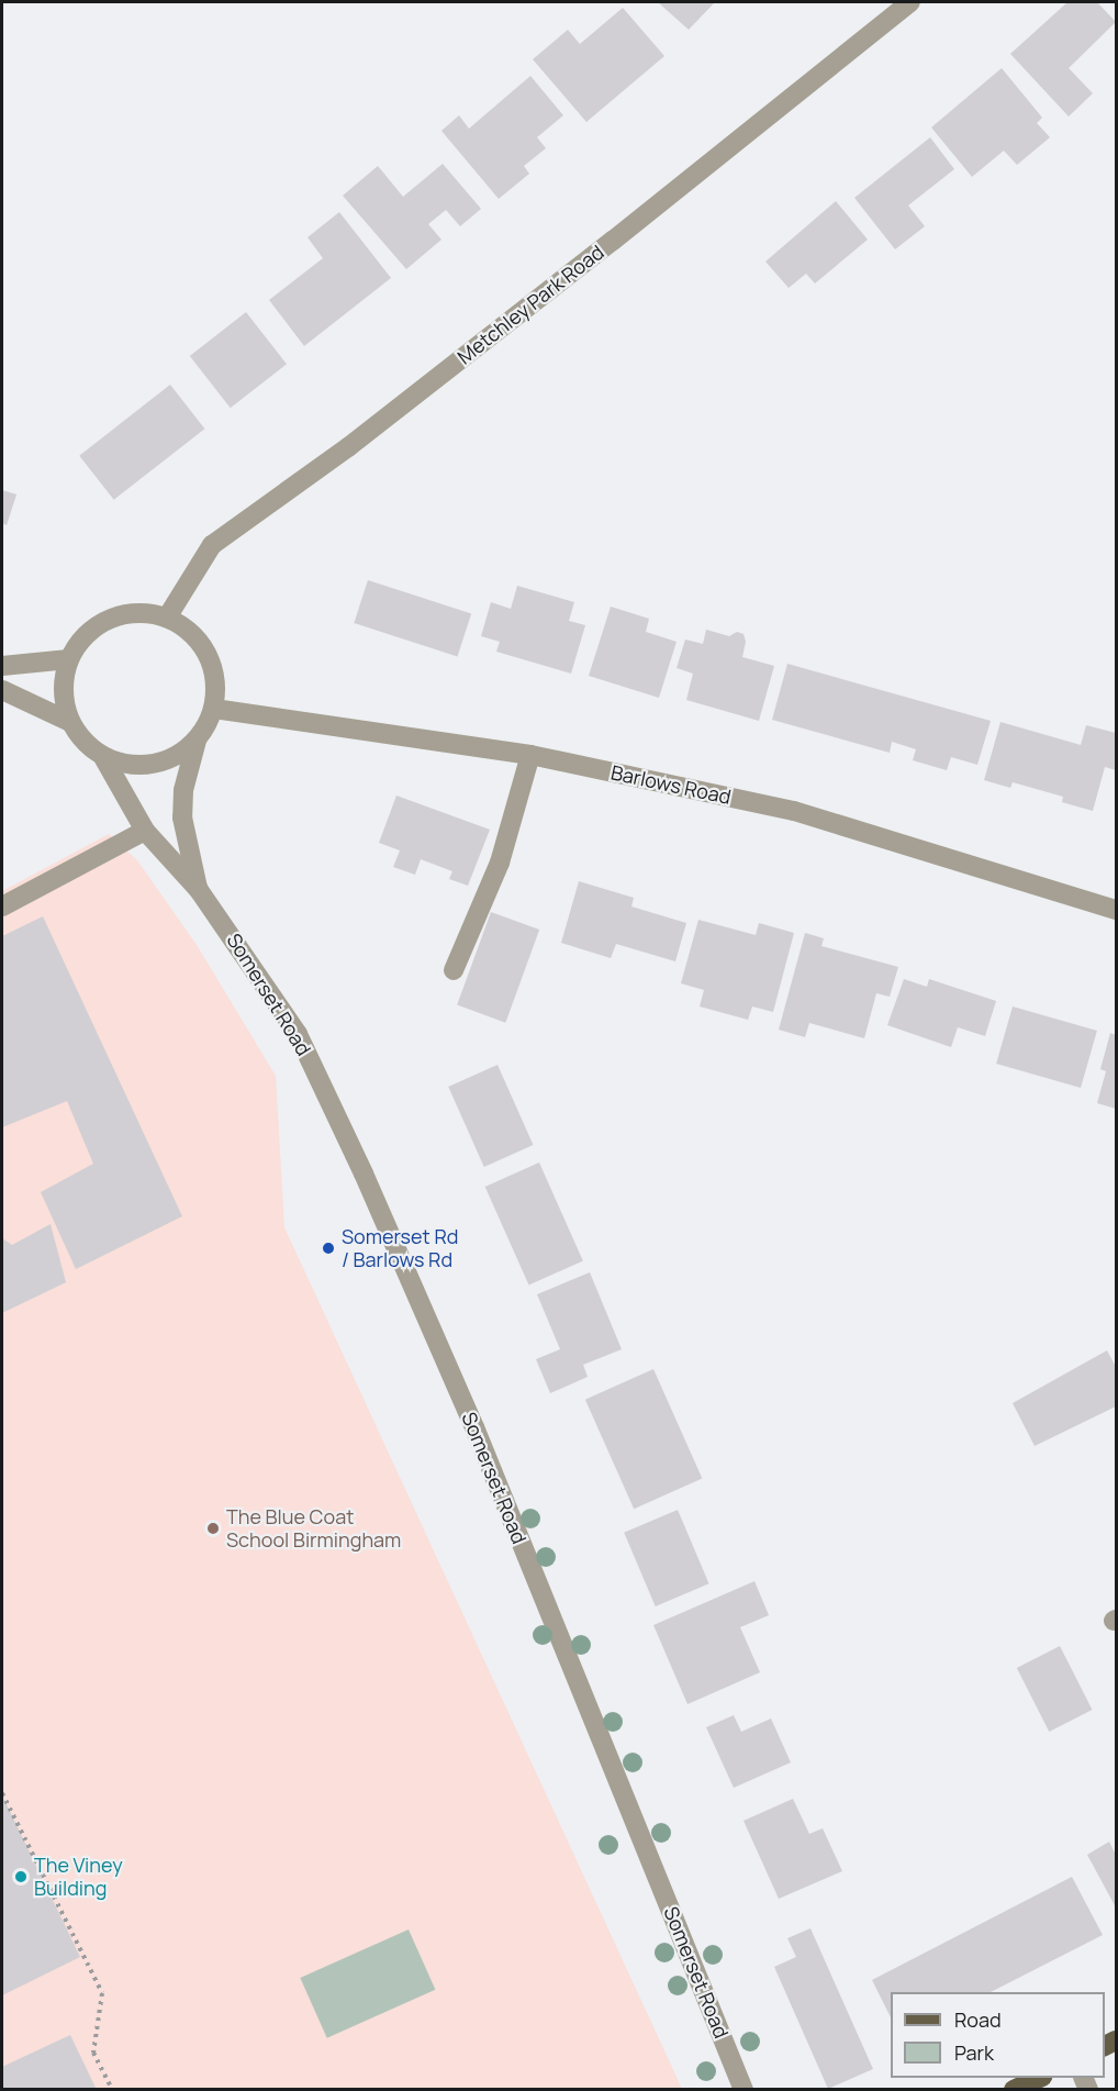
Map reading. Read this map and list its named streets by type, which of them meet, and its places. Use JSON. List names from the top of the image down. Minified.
{"streets":{"street":["Metchley Park Road","Barlows Road","Somerset Road"]},"crossings":[["Metchley Park Road","Barlows Road"],["Metchley Park Road","Somerset Road"],["Barlows Road","Somerset Road"]],"places":["Somerset Rd / Barlows Rd","The Blue Coat School Birmingham","The Viney Building"],"legend":["Road","Park"]}
